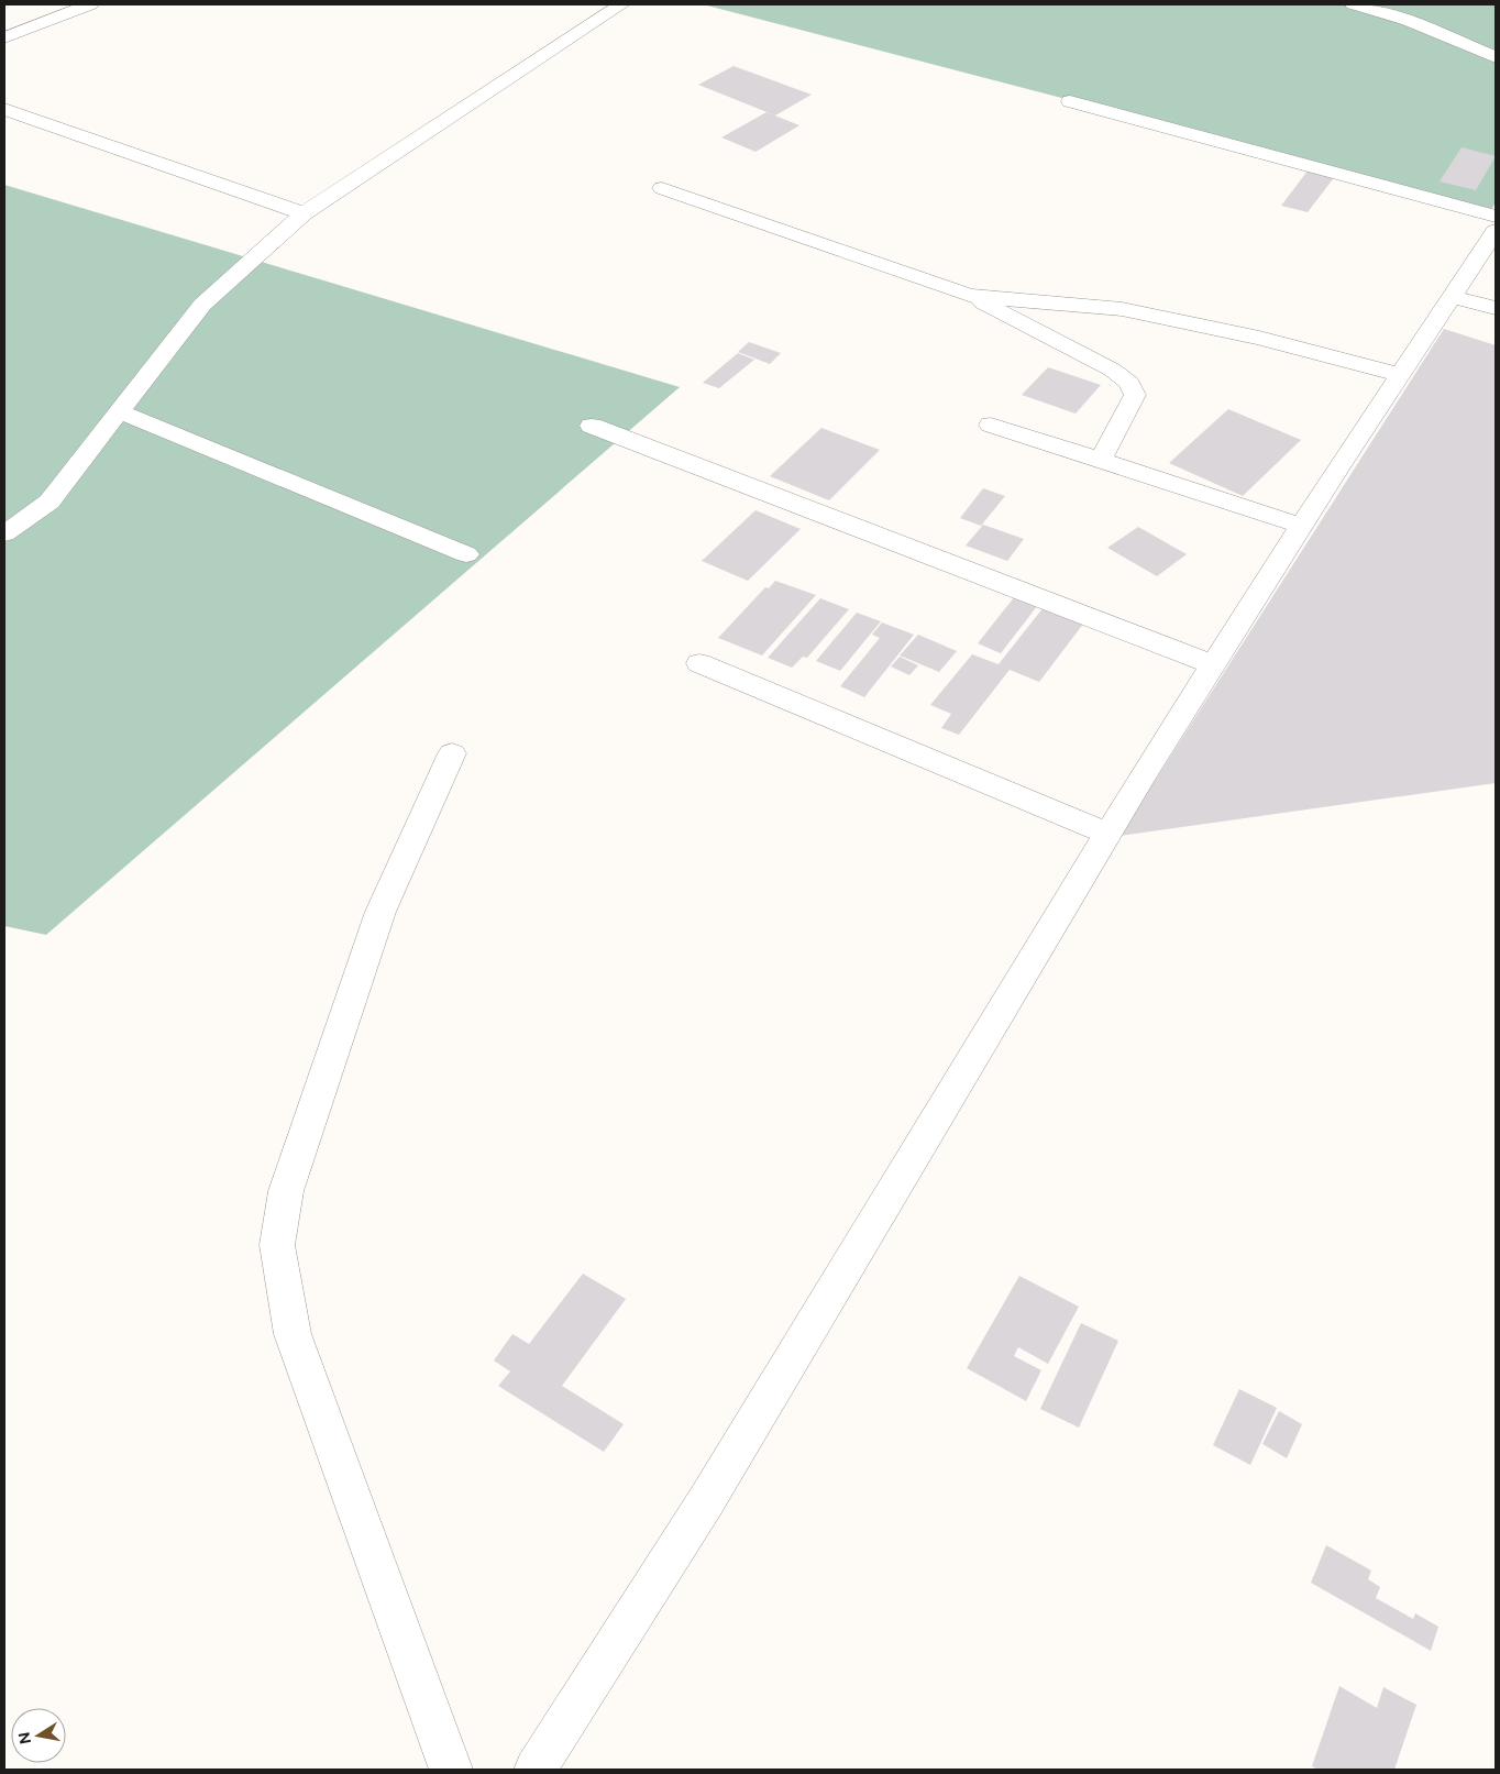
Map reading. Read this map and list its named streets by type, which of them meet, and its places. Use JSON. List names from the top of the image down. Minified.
{"north":"left"}
